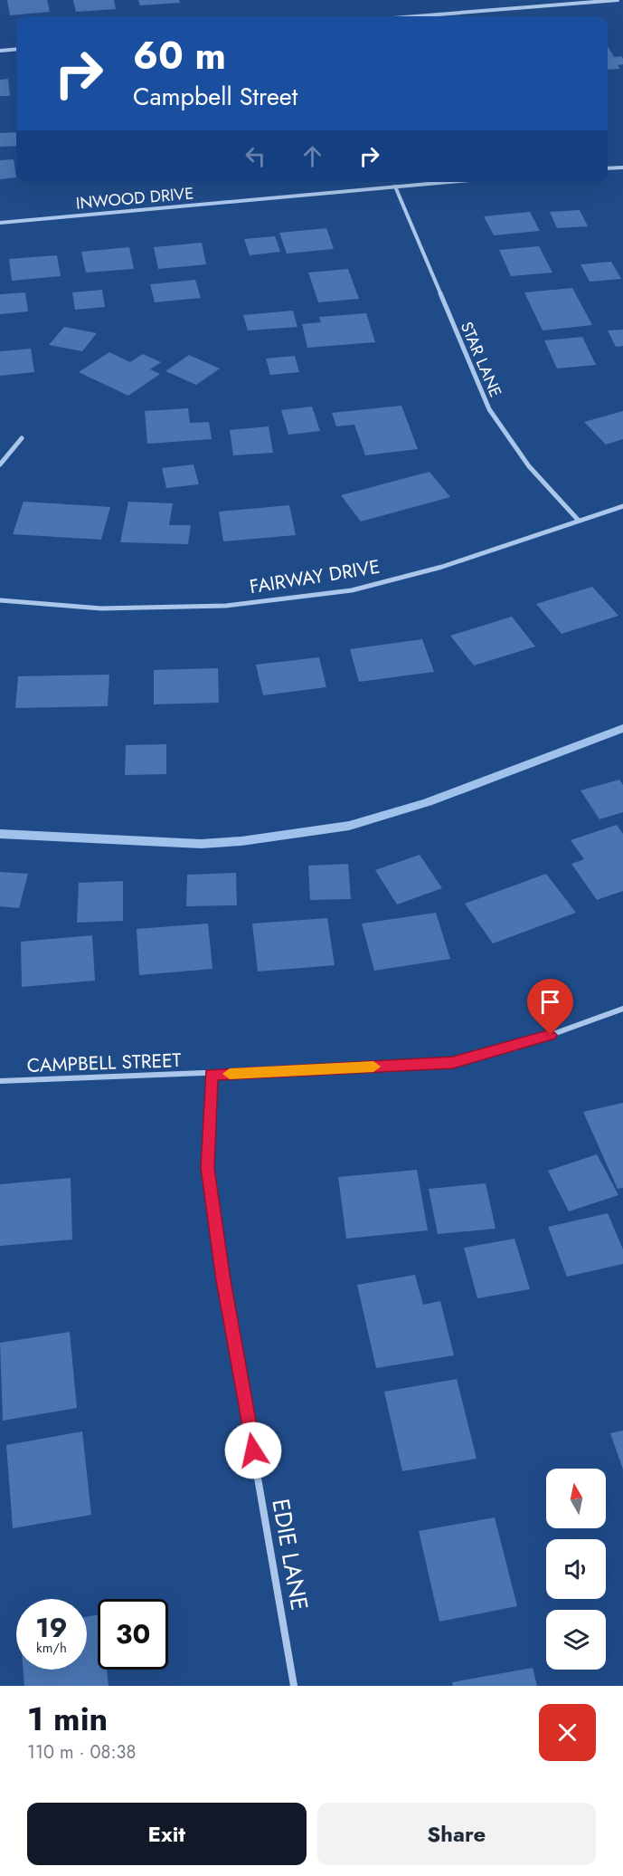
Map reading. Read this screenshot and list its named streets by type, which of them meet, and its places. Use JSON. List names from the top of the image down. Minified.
{"streets":{"street":["INWOOD DRIVE","STAR LANE","FAIRWAY DRIVE","CAMPBELL STREET","EDIE LANE"]},"crossings":[["INWOOD DRIVE","STAR LANE"],["STAR LANE","FAIRWAY DRIVE"],["CAMPBELL STREET","EDIE LANE"]],"north":"top","page":{"turn":["60 m","Campbell Street"],"speed":"19 km/h","limit":"30","heading":["1 min","110 m · 08:38"],"buttons":["Exit","Share"]}}
